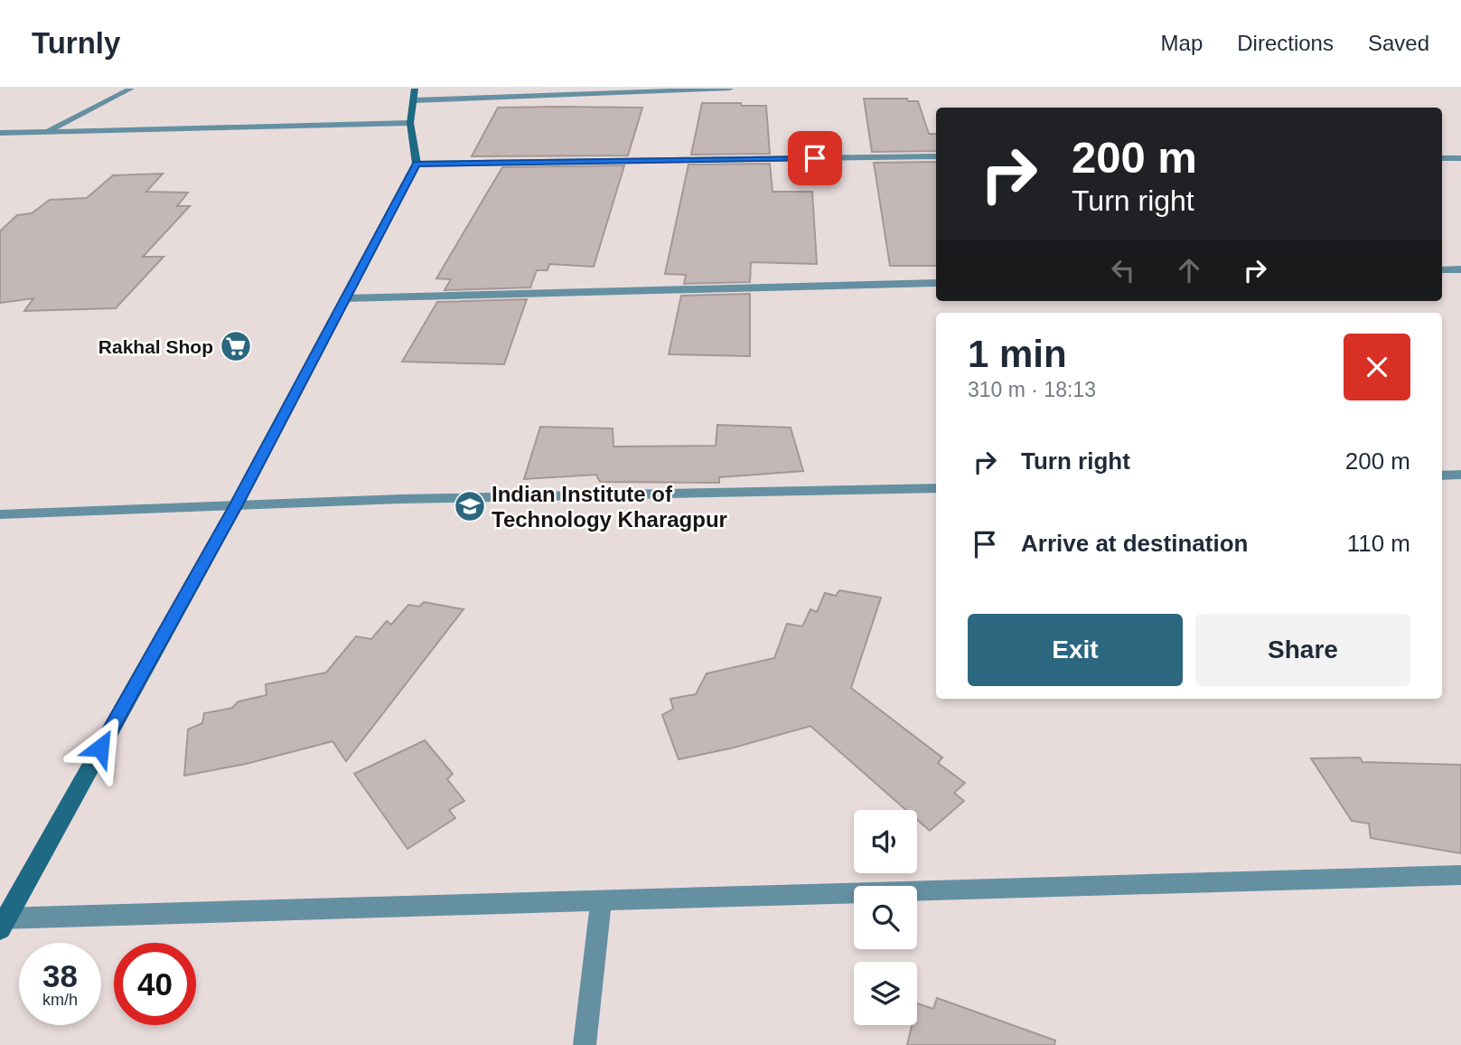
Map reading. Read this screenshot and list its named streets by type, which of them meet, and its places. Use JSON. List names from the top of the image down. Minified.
{"places":{"supermarket":["Rakhal Shop"],"school or university":["Indian Institute of Technology Kharagpur"]},"page":{"header":"Turnly","nav":["Map","Directions","Saved"],"turn":["200 m","Turn right"],"heading":["1 min","310 m · 18:13"],"list":[{"name":"Turn right","value":"200 m"},{"name":"Arrive at destination","value":"110 m"}],"buttons":["Exit","Share"],"speed":"38 km/h","limit":"40"}}
